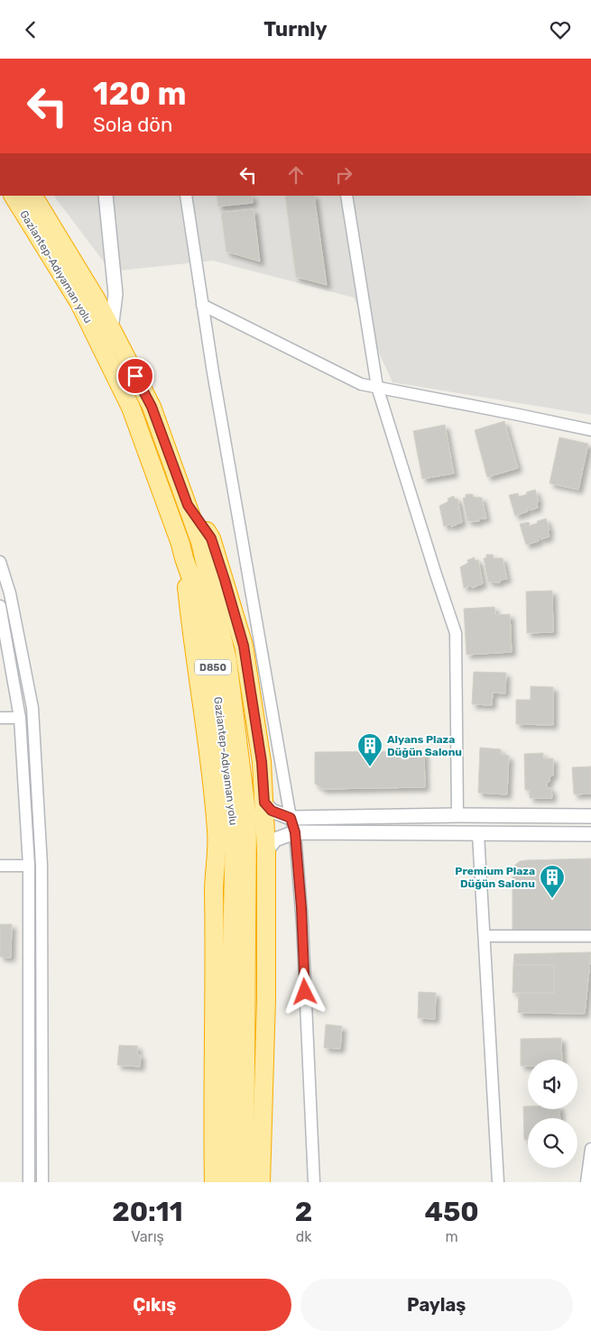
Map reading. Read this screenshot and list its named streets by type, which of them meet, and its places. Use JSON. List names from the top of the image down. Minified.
{"streets":{"highway":["Gaziantep-Adıyaman yolu","D850"]},"places":{"building":["Alyans Plaza Düğün Salonu","Premium Plaza Düğün Salonu"]},"page":{"header":"Turnly","turn":["120 m","Sola dön"],"eta":["20:11","Varış","2","dk","450","m"],"buttons":["Çıkış","Paylaş"]}}
